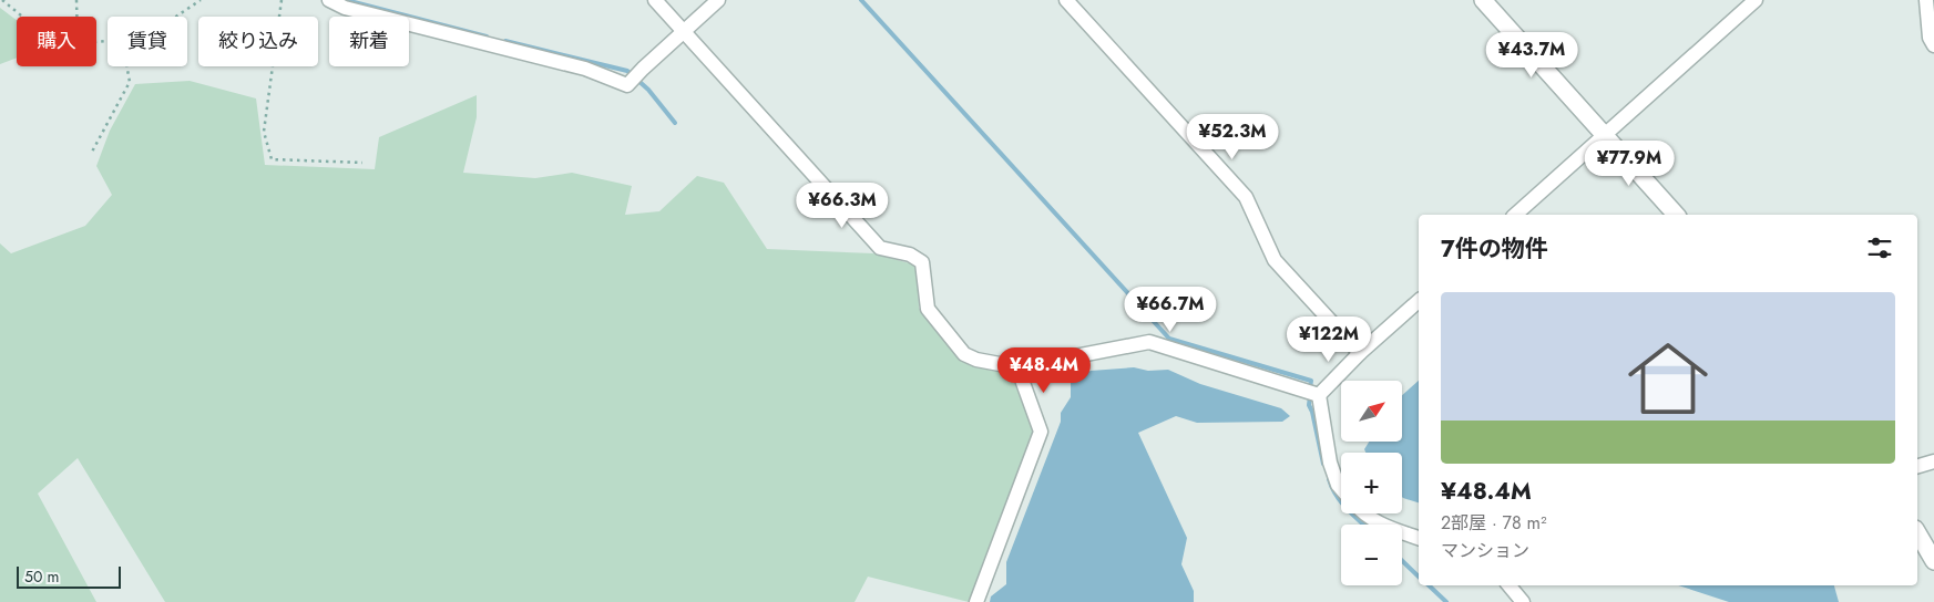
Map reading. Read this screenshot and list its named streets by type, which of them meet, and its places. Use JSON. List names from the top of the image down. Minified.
{"scale_bar":"50 m","north":"top right","page":{"chip":["購入","賃貸","絞り込み","新着"],"price":["¥43.7M","¥52.3M","¥77.9M","¥66.3M","¥66.7M","¥122M","¥48.4M"],"heading":"7件の物件","list":[{"name":"¥48.4M","note":"2部屋 · 78 m² · マンション"}],"map_buttons":["+","−"],"scale":"50 m"}}
